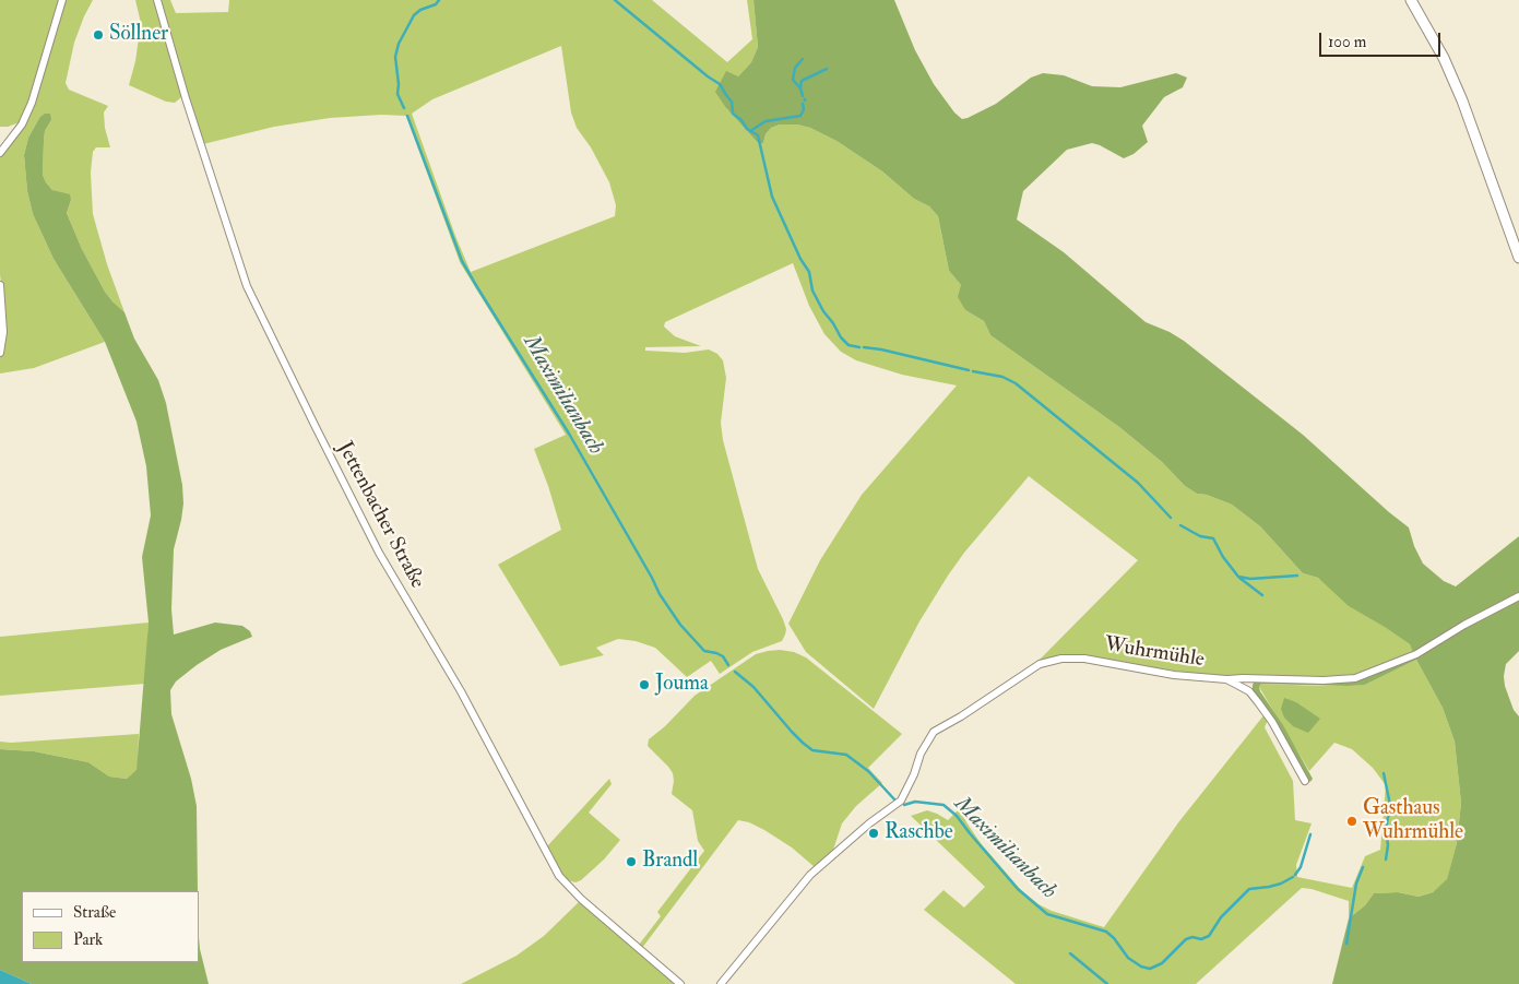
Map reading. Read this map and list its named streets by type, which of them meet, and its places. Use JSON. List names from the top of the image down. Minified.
{"streets":{"street":["Jettenbacher Straße","Wuhrmühle"]},"water":["Maximilianbach"],"places":["Söllner","Jouma","Gasthaus Wuhrmühle","Raschbe","Brandl"],"legend":["Straße","Park"],"scale_bar":"100 m"}
